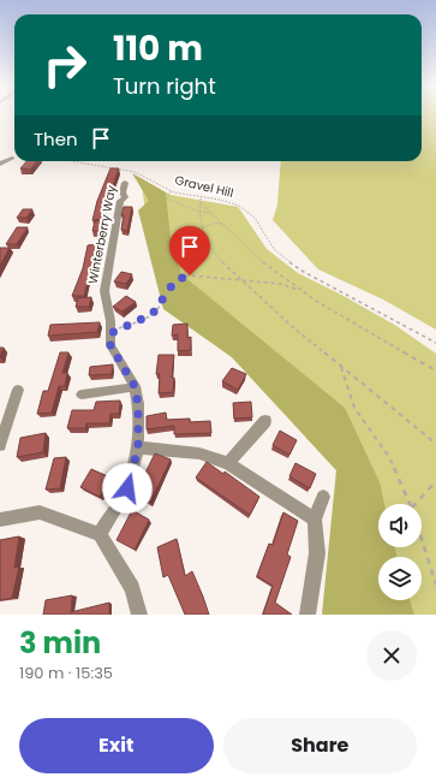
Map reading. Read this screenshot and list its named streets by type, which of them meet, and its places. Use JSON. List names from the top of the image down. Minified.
{"streets":{"street":["Winterberry Way"],"path":["Gravel Hill"]},"page":{"turn":["110 m","Turn right"],"then":"Then","heading":["3 min","190 m · 15:35"],"buttons":["Exit","Share"]}}
